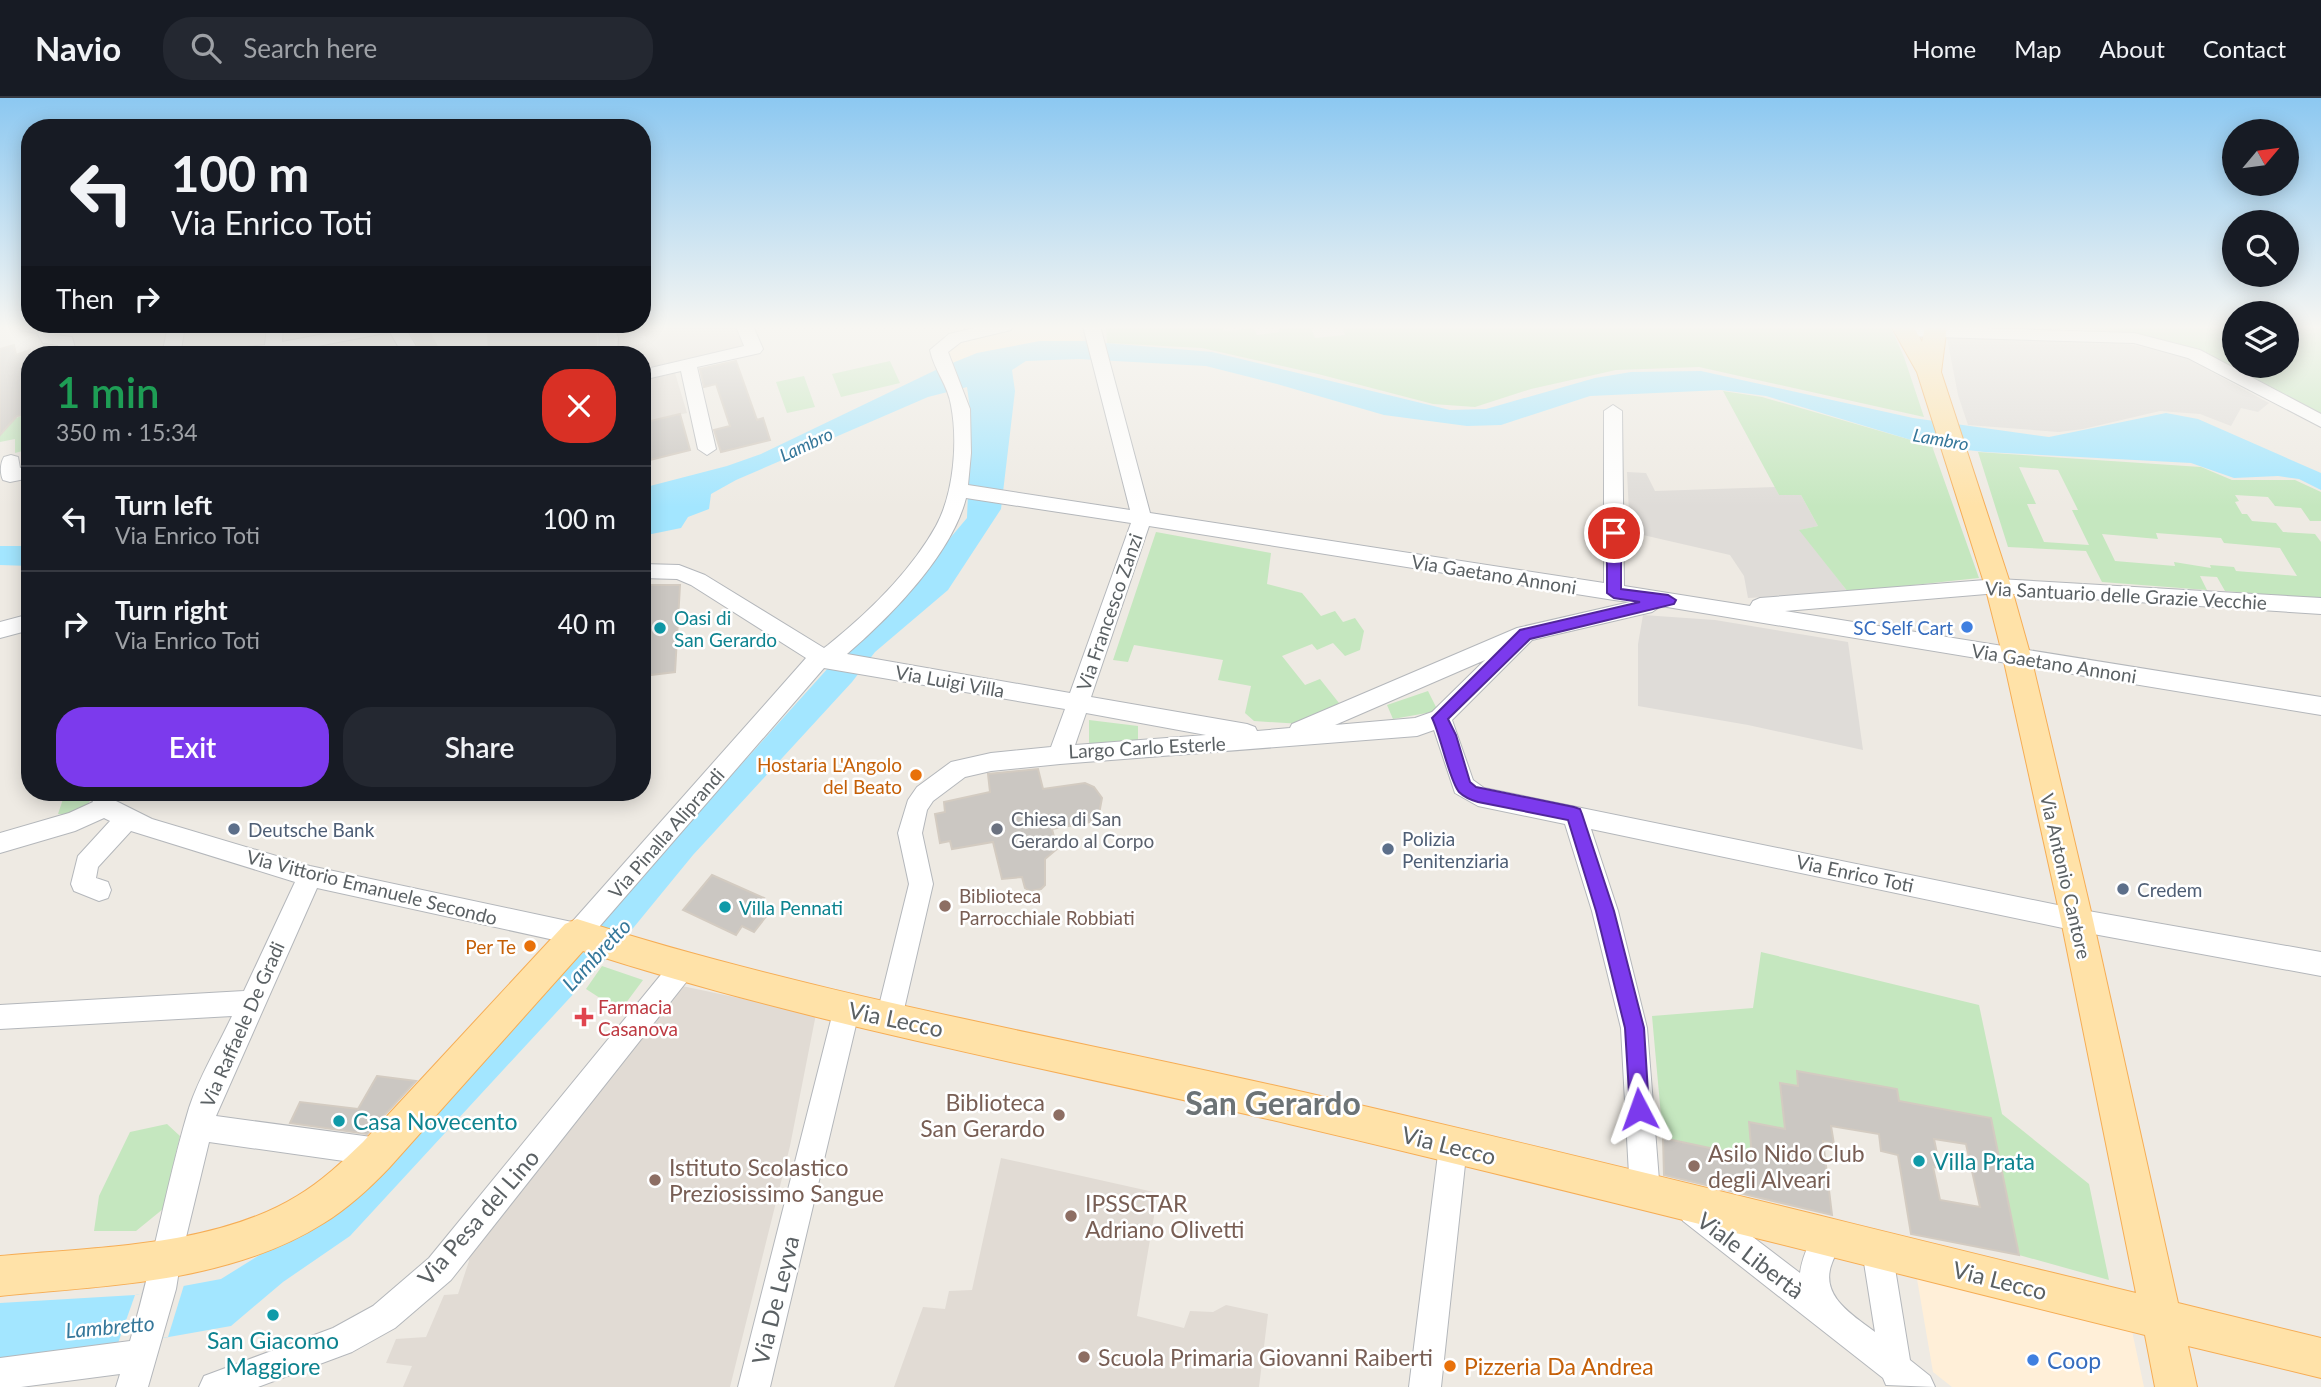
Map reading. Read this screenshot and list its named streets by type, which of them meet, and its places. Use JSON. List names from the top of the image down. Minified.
{"streets":{"main road":["Via Pinalla Aliprandi","Via Antonio Cantore","Via Lecco"],"street":["Via Gaetano Annoni","Via Santuario delle Grazie Vecchie","Via Francesco Zanzi","Via Luigi Villa","Largo Carlo Esterle","Via Enrico Toti","Via Vittorio Emanuele Secondo","Via Raffaele De Gradi","Via Pesa del Lino","Viale Libertà","Via De Leyva"]},"crossings":[["Via Gaetano Annoni","Via Santuario delle Grazie Vecchie"],["Via Gaetano Annoni","Via Francesco Zanzi"],["Via Gaetano Annoni","Largo Carlo Esterle"],["Via Gaetano Annoni","Via Pinalla Aliprandi"],["Via Gaetano Annoni","Via Antonio Cantore"],["Via Santuario delle Grazie Vecchie","Via Antonio Cantore"],["Via Francesco Zanzi","Via Luigi Villa"],["Via Francesco Zanzi","Largo Carlo Esterle"],["Via Luigi Villa","Largo Carlo Esterle"],["Via Luigi Villa","Via Pinalla Aliprandi"],["Largo Carlo Esterle","Via Enrico Toti"],["Via Pinalla Aliprandi","Via Vittorio Emanuele Secondo"],["Via Pinalla Aliprandi","Via Lecco"],["Via Pinalla Aliprandi","Via Raffaele De Gradi"],["Via Enrico Toti","Via Antonio Cantore"],["Via Antonio Cantore","Via Lecco"],["Via Vittorio Emanuele Secondo","Via Lecco"],["Via Vittorio Emanuele Secondo","Via Raffaele De Gradi"],["Via Lecco","Via Pesa del Lino"],["Via Lecco","Viale Libertà"],["Via Lecco","Via De Leyva"]],"districts":["San Gerardo"],"water":["Lambro","Lambretto"],"places":{"other":["SC Self Cart","Oasi di San Gerardo","Hostaria L'Angolo del Beato","Deutsche Bank","Chiesa di San Gerardo al Corpo","Polizia Penitenziaria","Credem","Biblioteca Parrocchiale Robbiati","Villa Pennati","Per Te","Biblioteca San Gerardo","Casa Novecento","Villa Prata","Asilo Nido Club degli Alveari","Istituto Scolastico Preziosissimo Sangue","IPSSCTAR Adriano Olivetti","San Giacomo Maggiore","Scuola Primaria Giovanni Raiberti","Coop","Pizzeria Da Andrea"],"health":["Farmacia Casanova"]},"north":"top right","page":{"header":"Navio","search":"Search here","nav":["Home","Map","About","Contact"],"turn":["100 m","Via Enrico Toti"],"then":"Then","heading":["1 min","350 m · 15:34"],"list":[{"name":"Turn left","note":"Via Enrico Toti","value":"100 m"},{"name":"Turn right","note":"Via Enrico Toti","value":"40 m"}],"buttons":["Exit","Share"]}}
